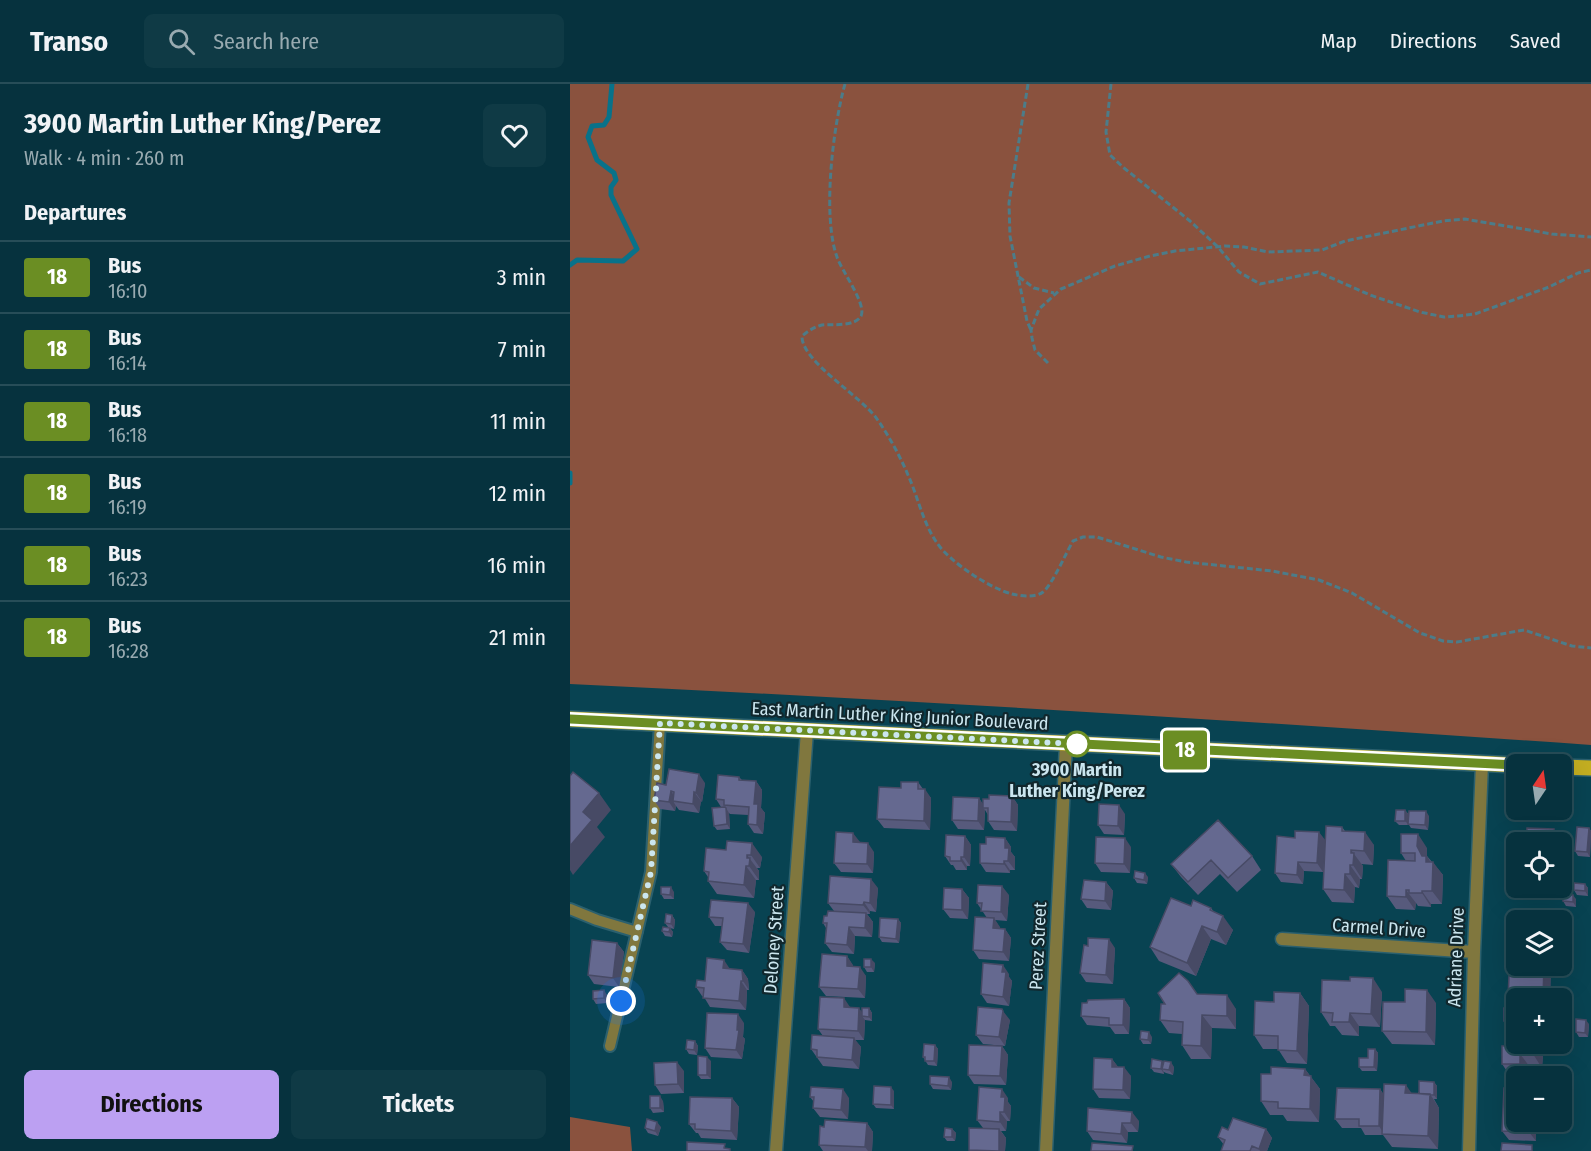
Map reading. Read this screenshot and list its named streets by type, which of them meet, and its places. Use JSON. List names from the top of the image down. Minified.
{"streets":{"main road":["East Martin Luther King Junior Boulevard"],"street":["Carmel Drive","Deloney Street","Perez Street","Adriane Drive"]},"crossings":[["East Martin Luther King Junior Boulevard","Deloney Street"],["East Martin Luther King Junior Boulevard","Perez Street"],["East Martin Luther King Junior Boulevard","Adriane Drive"],["Carmel Drive","Adriane Drive"]],"places":["3900 Martin Luther King/Perez"],"lines":["bus line 18"],"north":"top","page":{"header":"Transo","search":"Search here","nav":["Map","Directions","Saved"],"heading":[["3900 Martin Luther King/Perez","Walk · 4 min · 260 m"],"Departures"],"on_map":"18","list":[{"mark":"18","name":"Bus","note":"16:10","value":"3 min"},{"mark":"18","name":"Bus","note":"16:14","value":"7 min"},{"mark":"18","name":"Bus","note":"16:18","value":"11 min"},{"mark":"18","name":"Bus","note":"16:19","value":"12 min"},{"mark":"18","name":"Bus","note":"16:23","value":"16 min"},{"mark":"18","name":"Bus","note":"16:28","value":"21 min"}],"map_buttons":["+","−"],"buttons":["Directions","Tickets"]}}
